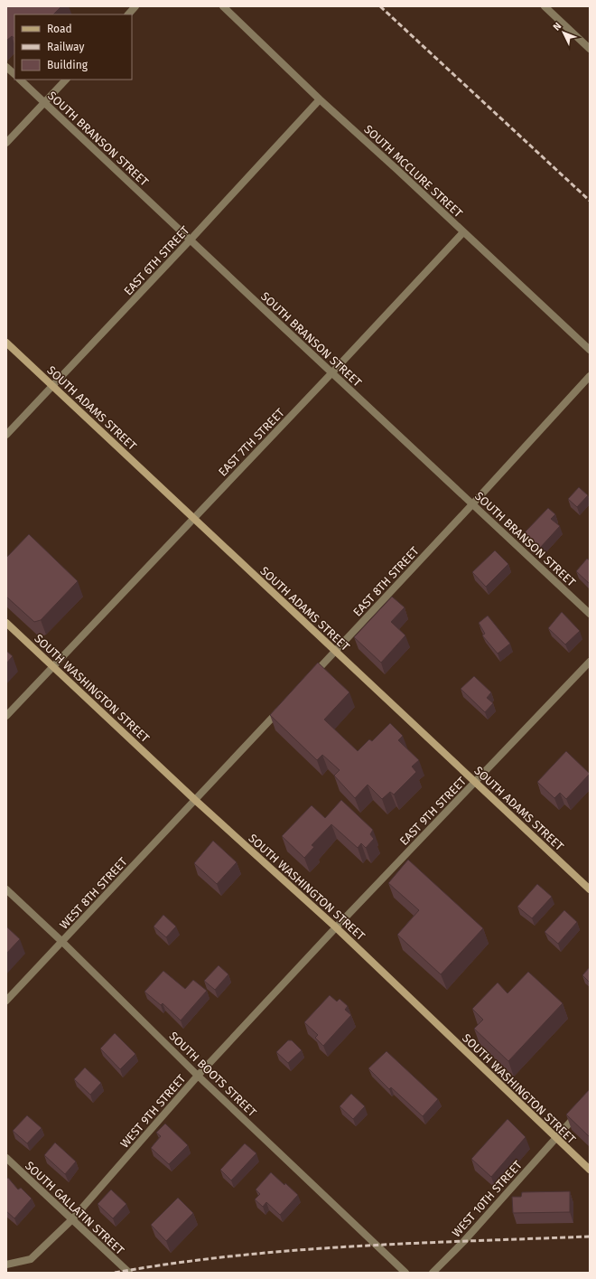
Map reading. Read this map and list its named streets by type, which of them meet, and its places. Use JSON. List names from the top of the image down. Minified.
{"streets":{"main road":["SOUTH ADAMS STREET","SOUTH WASHINGTON STREET"],"street":["SOUTH BRANSON STREET","SOUTH MCCLURE STREET","EAST 6TH STREET","EAST 7TH STREET","EAST 8TH STREET","EAST 9TH STREET","WEST 8TH STREET","SOUTH BOOTS STREET","WEST 9TH STREET","WEST 10TH STREET","SOUTH GALLATIN STREET"]},"crossings":[["SOUTH BRANSON STREET","EAST 6TH STREET"],["SOUTH BRANSON STREET","EAST 7TH STREET"],["SOUTH BRANSON STREET","EAST 8TH STREET"],["SOUTH MCCLURE STREET","EAST 6TH STREET"],["SOUTH MCCLURE STREET","EAST 7TH STREET"],["EAST 6TH STREET","SOUTH ADAMS STREET"],["SOUTH ADAMS STREET","EAST 7TH STREET"],["SOUTH ADAMS STREET","EAST 8TH STREET"],["SOUTH ADAMS STREET","EAST 9TH STREET"],["EAST 7TH STREET","SOUTH WASHINGTON STREET"],["SOUTH WASHINGTON STREET","EAST 9TH STREET"],["SOUTH WASHINGTON STREET","WEST 8TH STREET"],["SOUTH WASHINGTON STREET","WEST 9TH STREET"],["SOUTH WASHINGTON STREET","WEST 10TH STREET"],["EAST 9TH STREET","WEST 9TH STREET"],["WEST 8TH STREET","SOUTH BOOTS STREET"],["SOUTH BOOTS STREET","WEST 9TH STREET"],["WEST 9TH STREET","SOUTH GALLATIN STREET"]],"legend":["Road","Railway","Building"],"north":"top left"}
